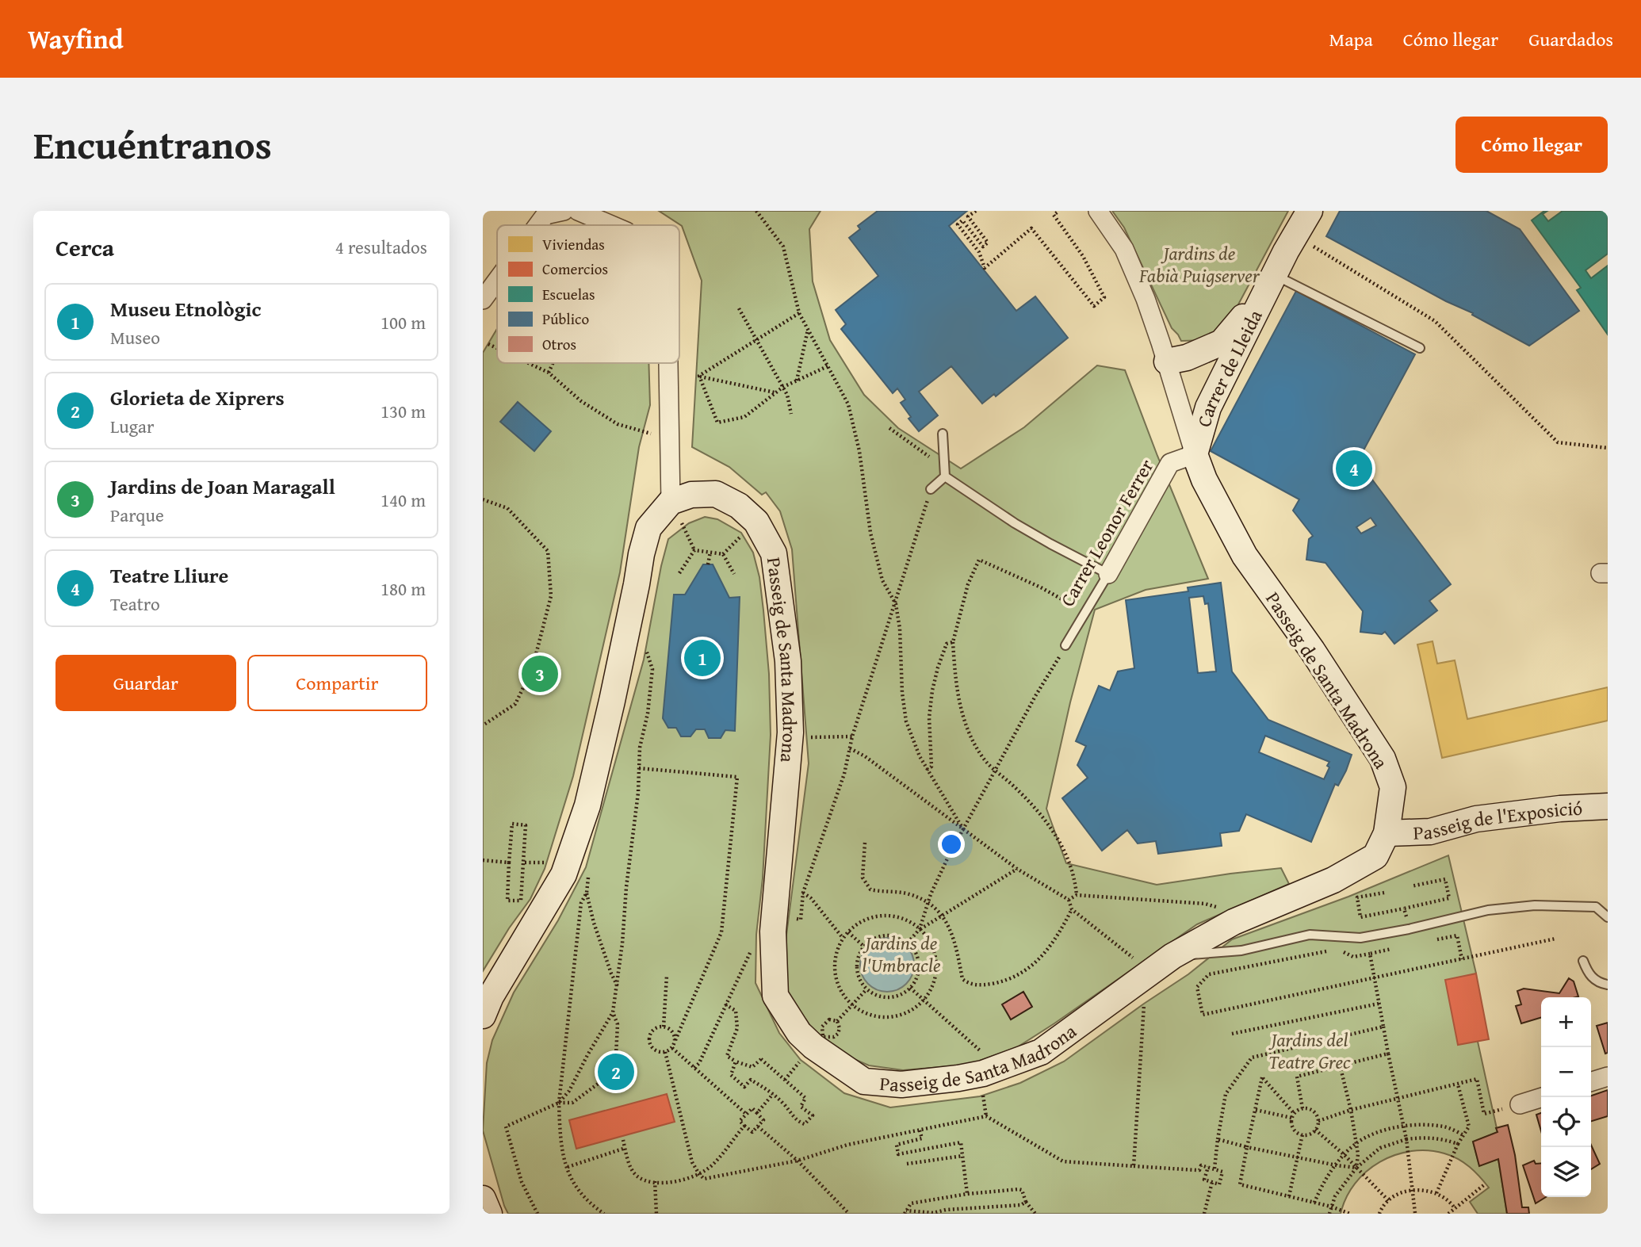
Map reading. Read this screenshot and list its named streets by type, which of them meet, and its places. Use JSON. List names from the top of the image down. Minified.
{"streets":{"street":["Carrer de Lleida","Carrer Leonor Ferrer","Passeig de Santa Madrona","Passeig de l'Exposició"]},"crossings":[["Carrer de Lleida","Carrer Leonor Ferrer"],["Carrer de Lleida","Passeig de Santa Madrona"],["Carrer Leonor Ferrer","Passeig de Santa Madrona"],["Passeig de Santa Madrona","Passeig de l'Exposició"]],"parks":["Jardins de Fabià Puigserver","Jardins de l'Umbracle","Jardins del Teatre Grec"],"legend":["Viviendas","Comercios","Escuelas","Público","Otros"],"page":{"header":"Wayfind","nav":["Mapa","Cómo llegar","Guardados"],"title":"Encuéntranos","buttons":["Cómo llegar",["Guardar","Compartir"]],"heading":["Cerca","4 resultados"],"list":[{"mark":"1","name":"Museu Etnològic","note":"Museo","value":"100 m"},{"mark":"2","name":"Glorieta de Xiprers","note":"Lugar","value":"130 m"},{"mark":"3","name":"Jardins de Joan Maragall","note":"Parque","value":"140 m"},{"mark":"4","name":"Teatre Lliure","note":"Teatro","value":"180 m"}],"pins":["4","1","3","2"],"map_buttons":["+","−"]}}
